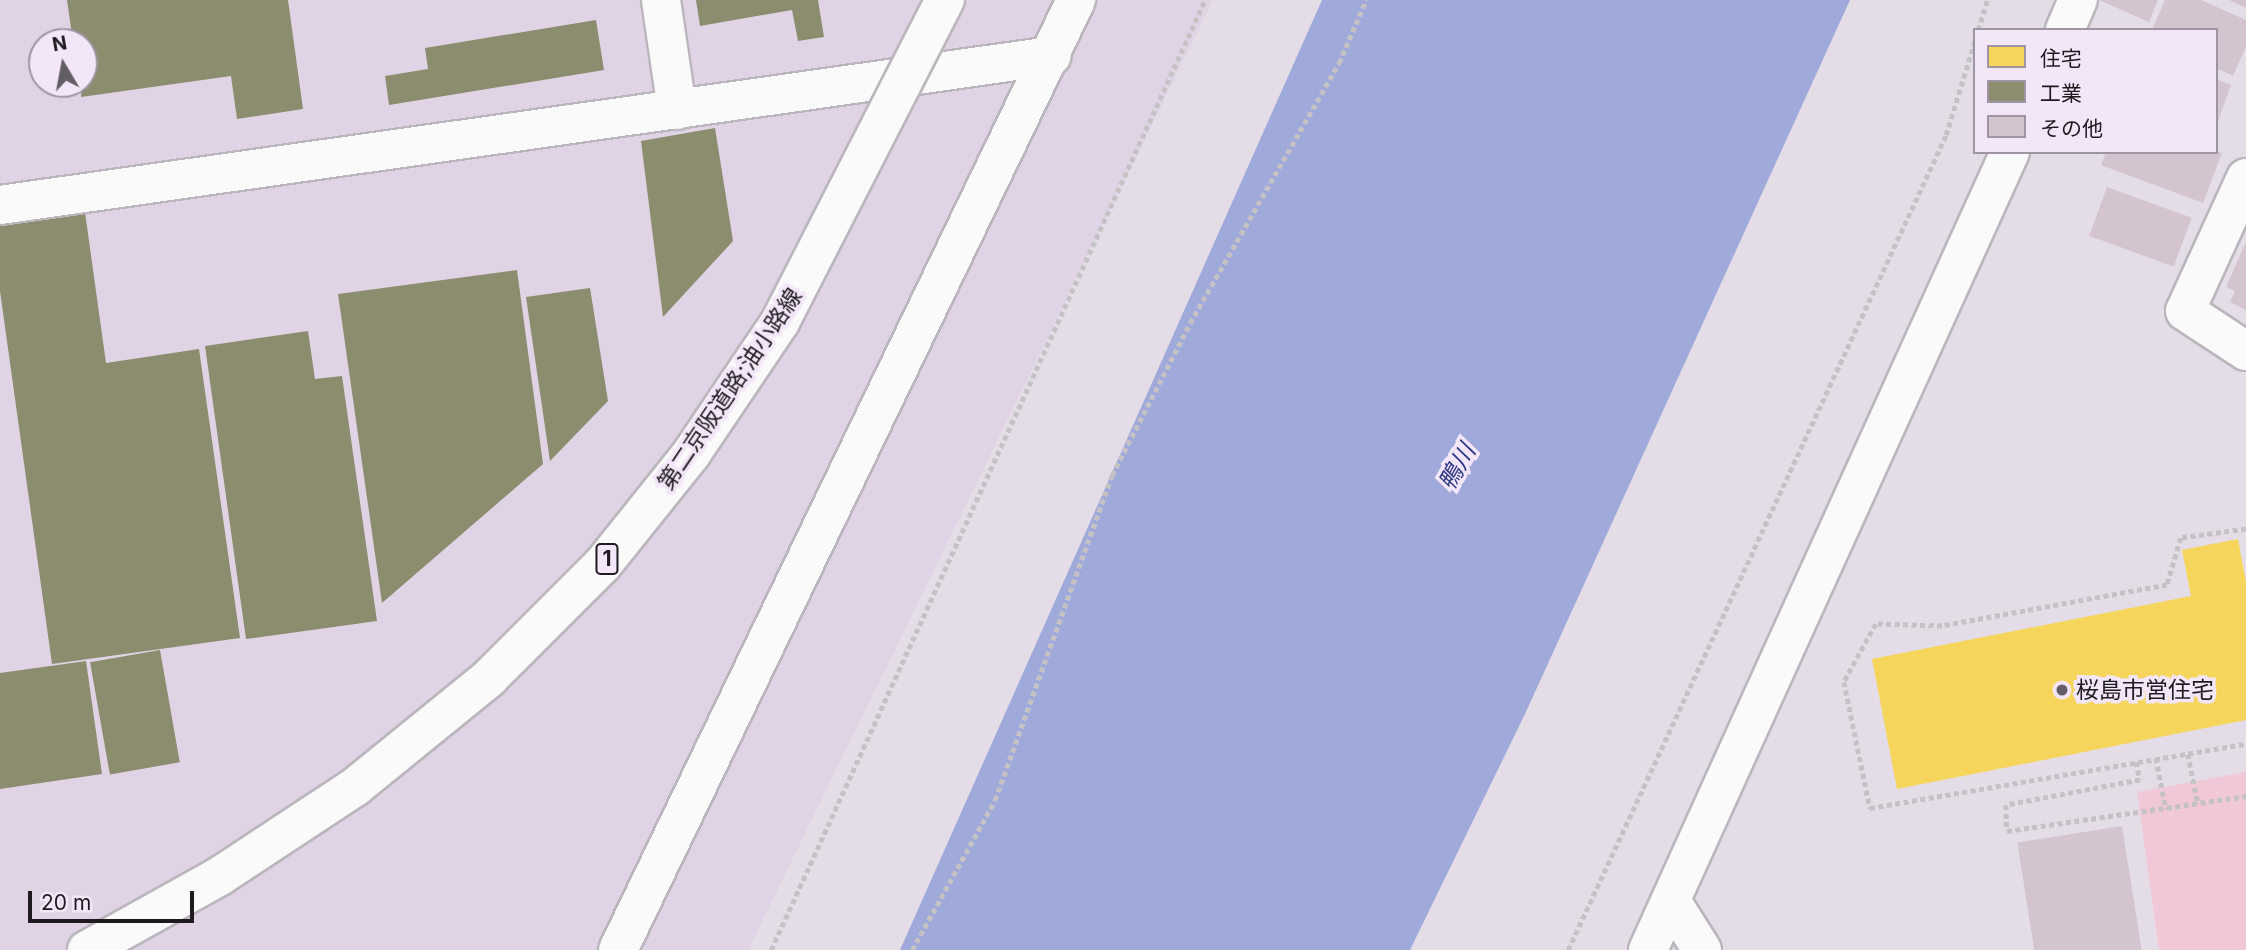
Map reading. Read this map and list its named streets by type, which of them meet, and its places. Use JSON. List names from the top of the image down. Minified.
{"streets":{"main road":["第二京阪道路;油小路線","1"]},"water":["鴨川"],"places":["桜島市営住宅"],"legend":["住宅","工業","その他"],"scale_bar":"20 m","north":"top"}
